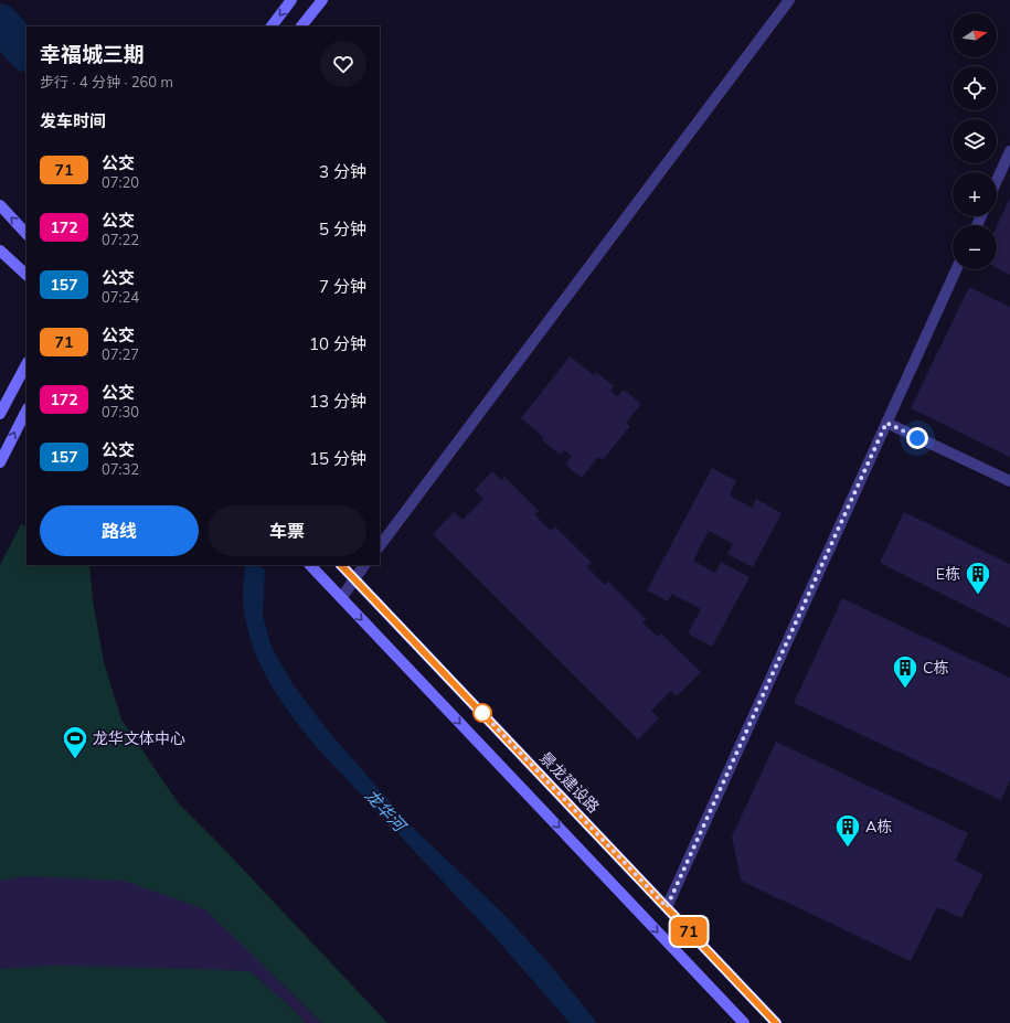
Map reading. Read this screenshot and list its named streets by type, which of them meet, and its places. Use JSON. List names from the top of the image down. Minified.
{"streets":{"main road":["景龙建设路"]},"water":["龙华河"],"places":{"building":["E栋","C栋","A栋"],"sports":["龙华文体中心"]},"lines":["bus line 71"],"north":"right","page":{"on_map":"71","map_buttons":["+","−"],"heading":[["幸福城三期","步行 · 4 分钟 · 260 m"],"发车时间"],"list":[{"mark":"71","name":"公交","note":"07:20","value":"3 分钟"},{"mark":"172","name":"公交","note":"07:22","value":"5 分钟"},{"mark":"157","name":"公交","note":"07:24","value":"7 分钟"},{"mark":"71","name":"公交","note":"07:27","value":"10 分钟"},{"mark":"172","name":"公交","note":"07:30","value":"13 分钟"},{"mark":"157","name":"公交","note":"07:32","value":"15 分钟"}],"buttons":["路线","车票"]}}
